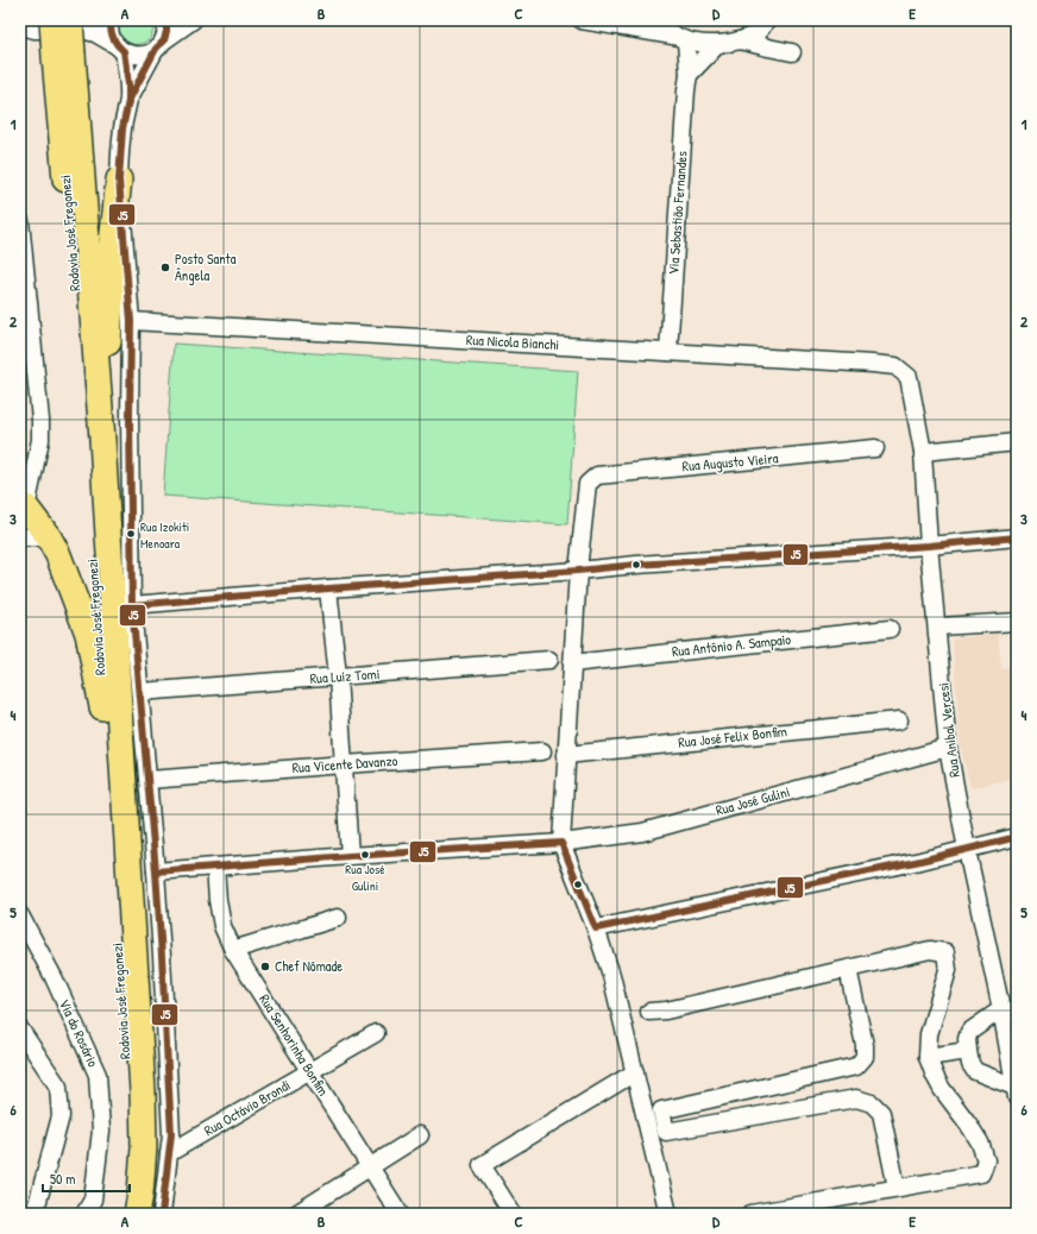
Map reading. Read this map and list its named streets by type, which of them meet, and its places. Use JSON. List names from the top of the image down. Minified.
{"streets":{"highway":["Rodovia José Fregonezi"],"street":["Via Sebastião Fernandes","Rua Nicola Bianchi","Rua Augusto Vieira","Rua Antônio A. Sampaio","Rua Luiz Tomi","Rua Anibal Vercesi","Rua José Felix Bonfim","Rua Vicente Davanzo","Rua José Gulini","Via do Rosário","Rua Senhorinha Bonfim","Rua Octávio Brondi"]},"crossings":[["Via Sebastião Fernandes","Rua Nicola Bianchi"],["Rua Nicola Bianchi","Rua Anibal Vercesi"],["Rua Anibal Vercesi","Rua José Gulini"],["Rua José Gulini","Rua Senhorinha Bonfim"],["Rua Senhorinha Bonfim","Rua Octávio Brondi"]],"places":["Posto Santa Ângela","Rua Izokiti Menoara","Rua José Gulini","Chef Nômade"],"lines":["transit line J5"],"scale_bar":"50 m","grid":{"columns":["A","B","C","D","E"],"rows":["1","2","3","4","5","6"]}}
